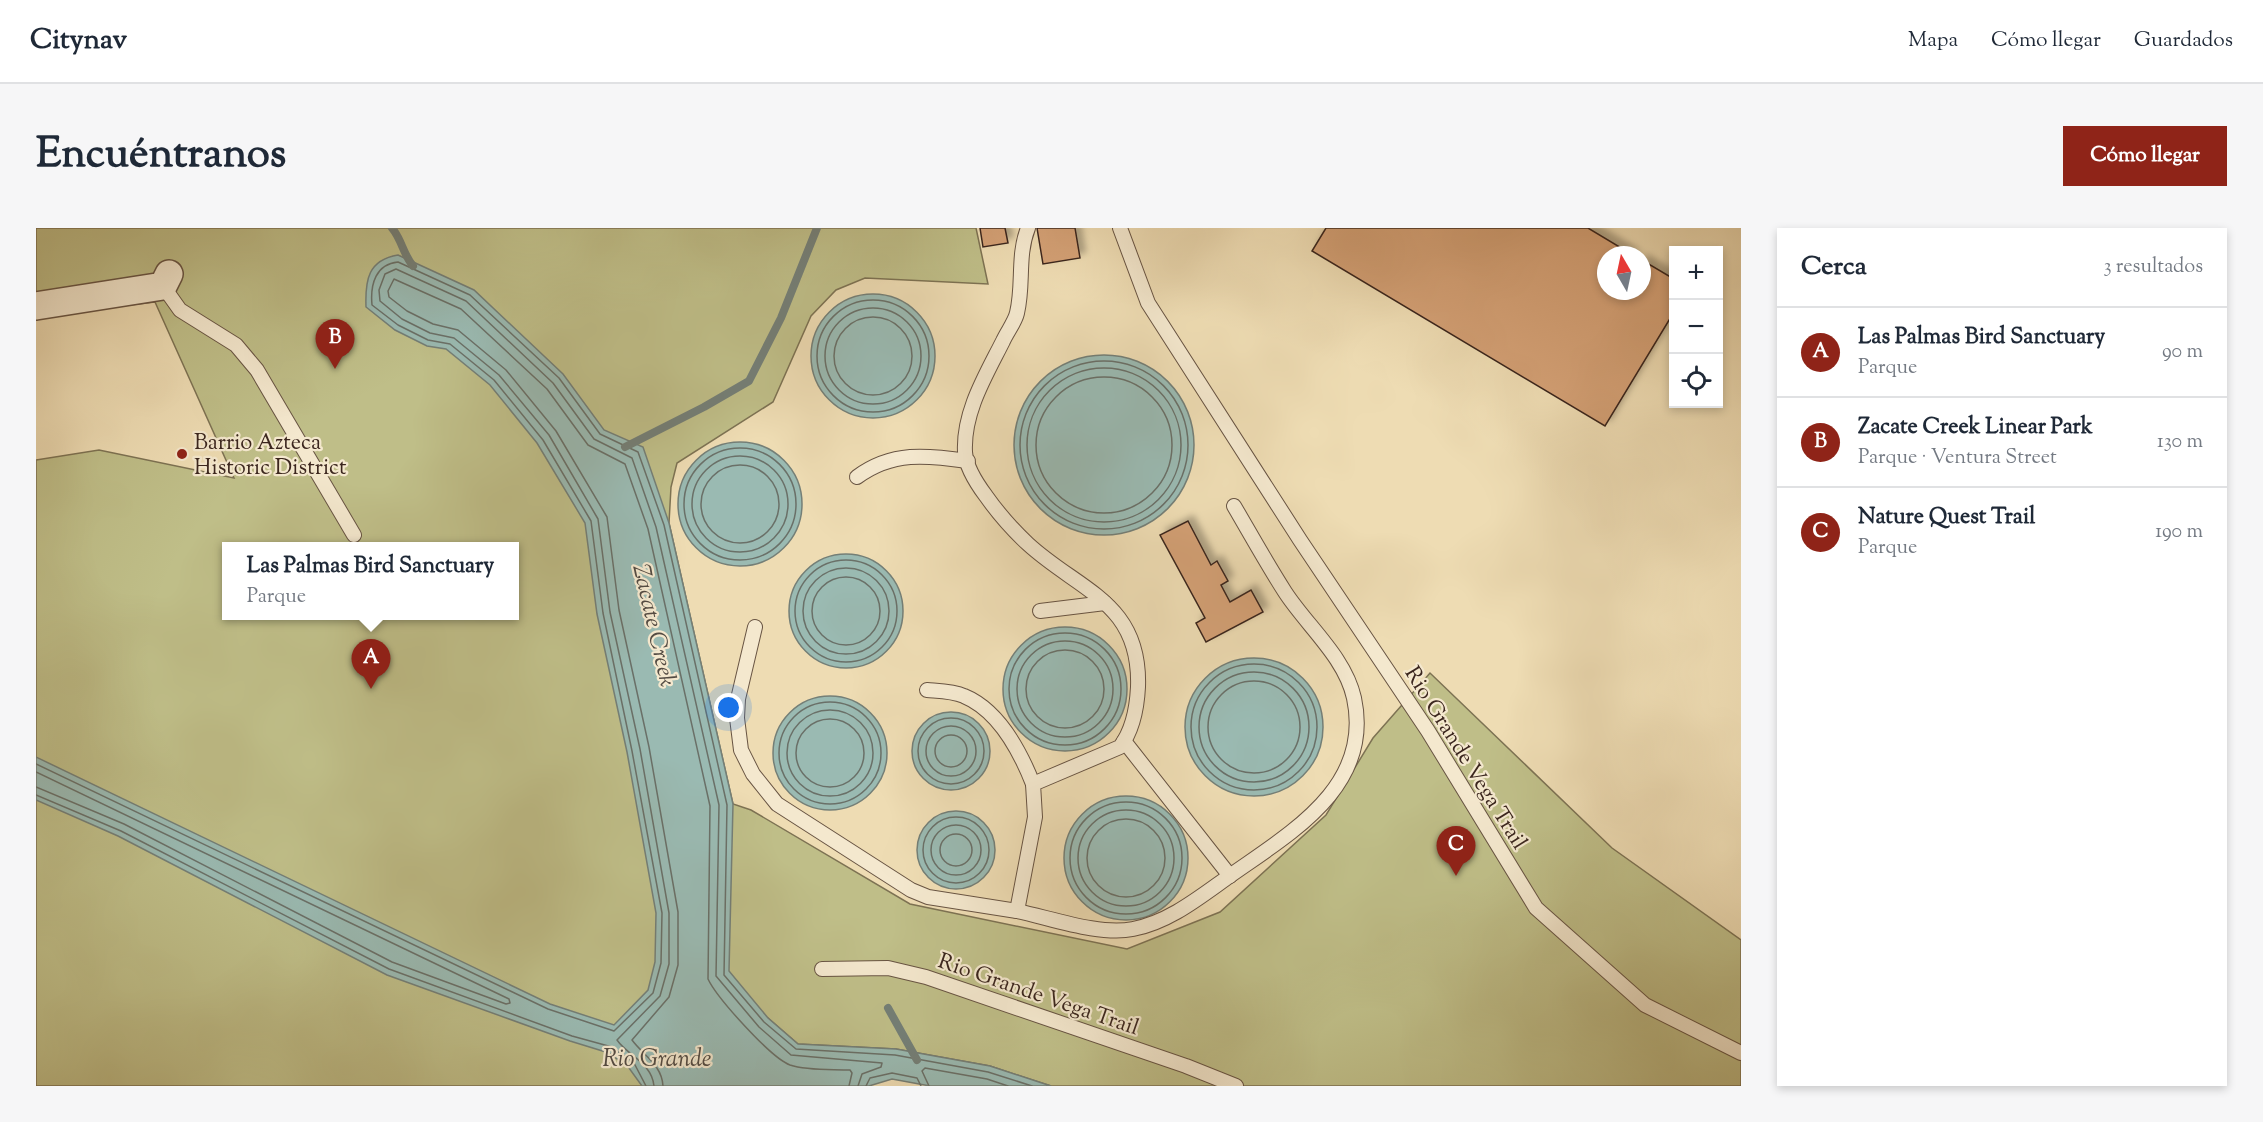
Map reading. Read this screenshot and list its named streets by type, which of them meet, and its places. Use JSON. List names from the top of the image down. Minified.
{"streets":{"lane":["Rio Grande Vega Trail"]},"water":["Zacate Creek","Rio Grande"],"places":["Barrio Azteca Historic District"],"north":"top","page":{"header":"Citynav","nav":["Mapa","Cómo llegar","Guardados"],"title":"Encuéntranos","buttons":"Cómo llegar","heading":["Cerca","3 resultados"],"map_buttons":["+","−"],"list":[{"mark":"A","name":"Las Palmas Bird Sanctuary","note":"Parque","value":"90 m"},{"mark":"B","name":"Zacate Creek Linear Park","note":"Parque · Ventura Street","value":"130 m"},{"mark":"C","name":"Nature Quest Trail","note":"Parque","value":"190 m"}],"pins":["B","A","C"],"popup":["Las Palmas Bird Sanctuary","Parque"]}}
